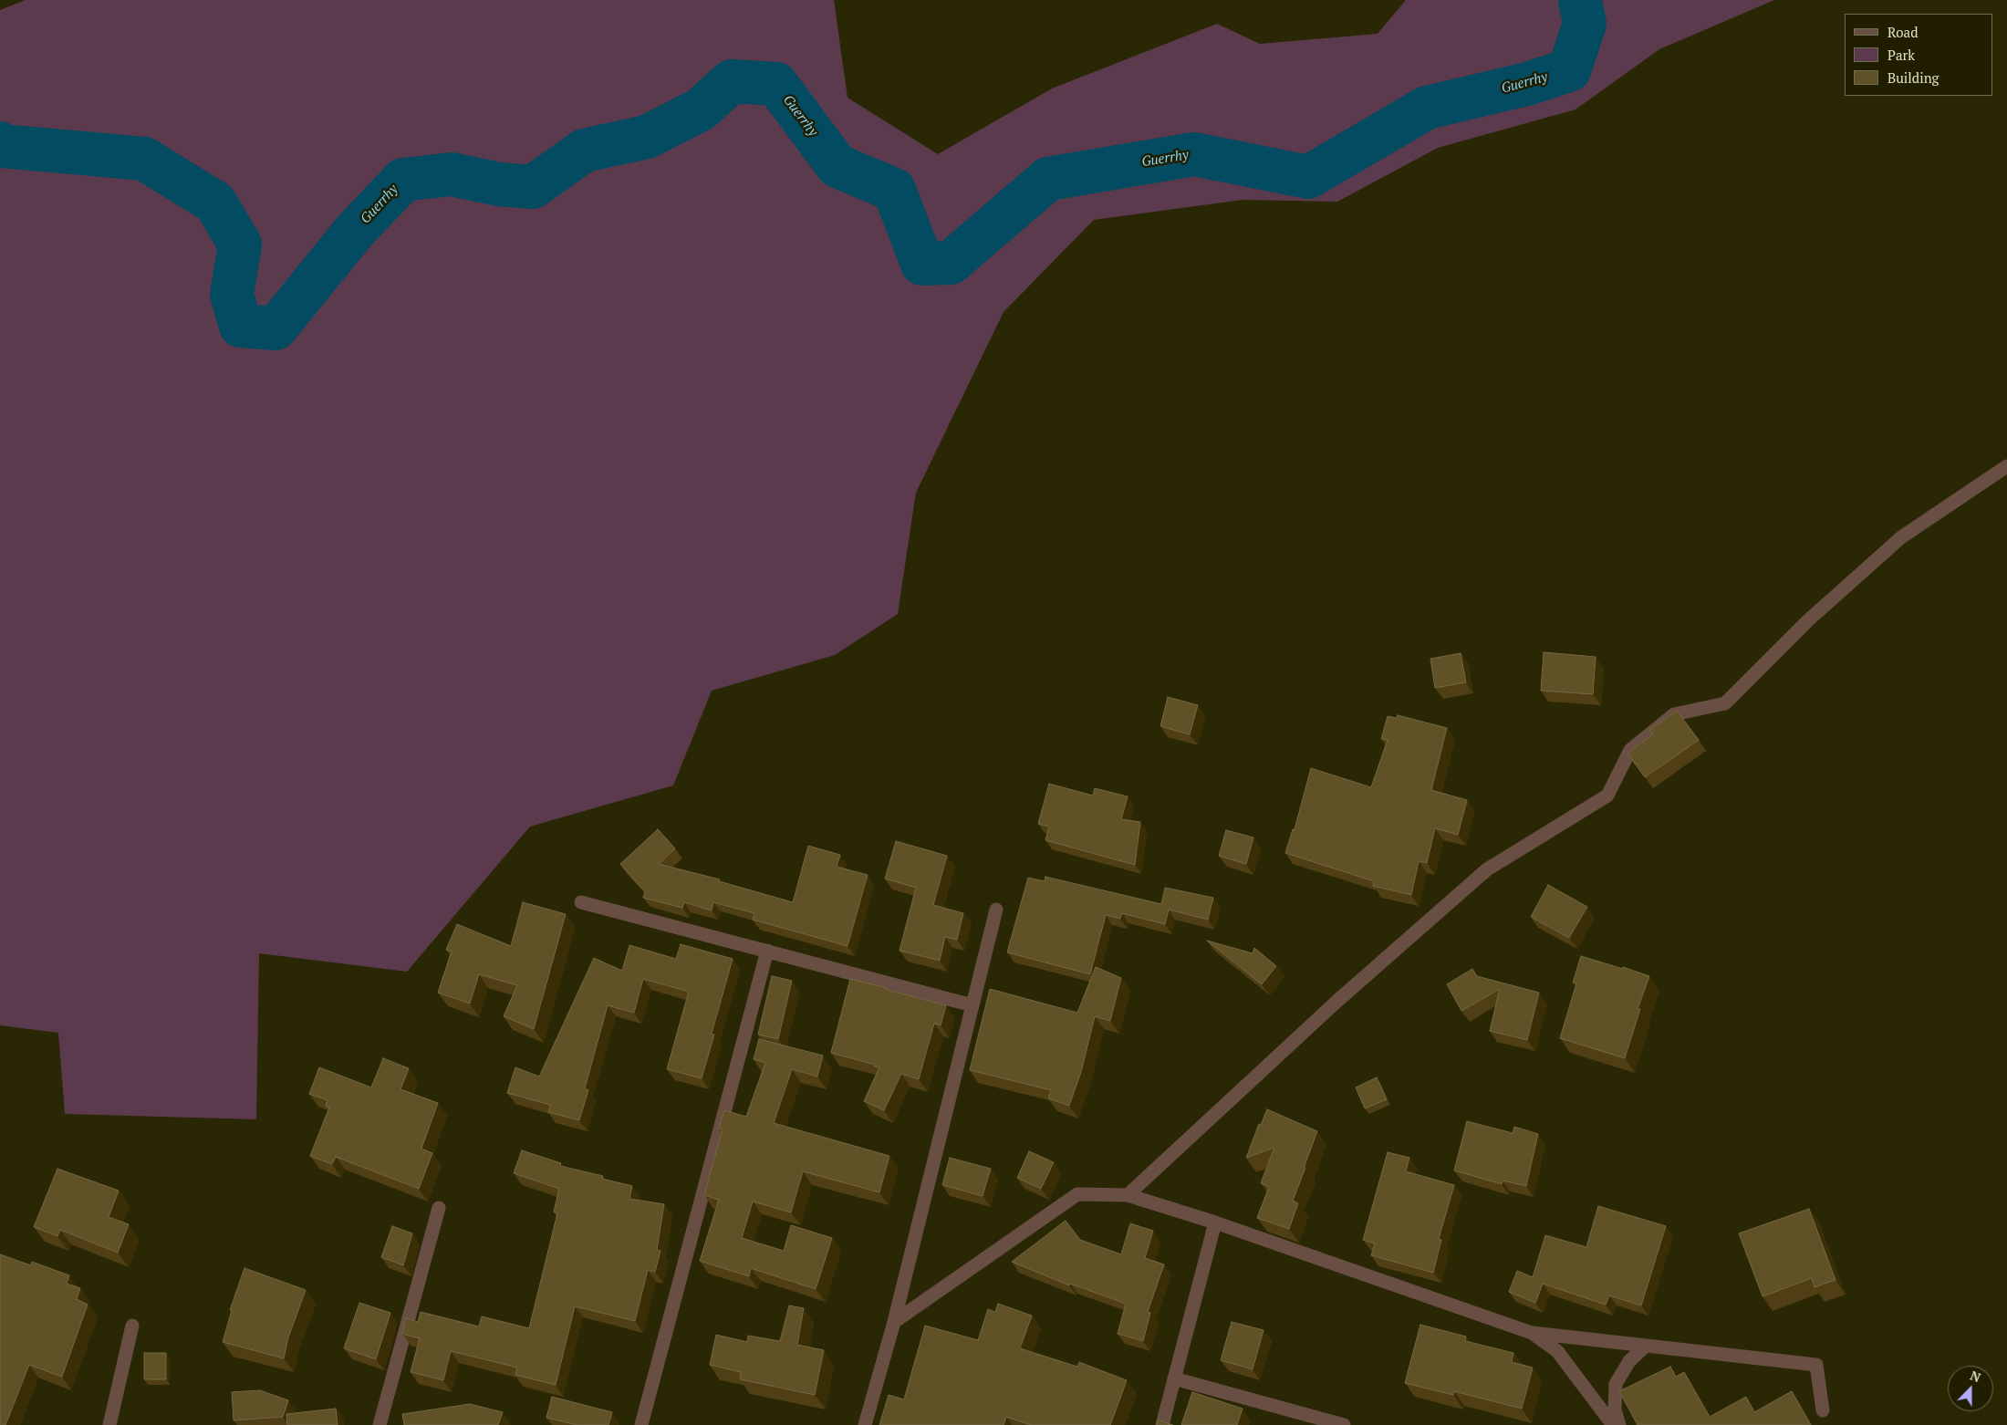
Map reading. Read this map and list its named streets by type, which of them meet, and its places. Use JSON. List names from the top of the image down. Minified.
{"water":["Guerrhy"],"legend":["Road","Park","Building"],"north":"top"}
